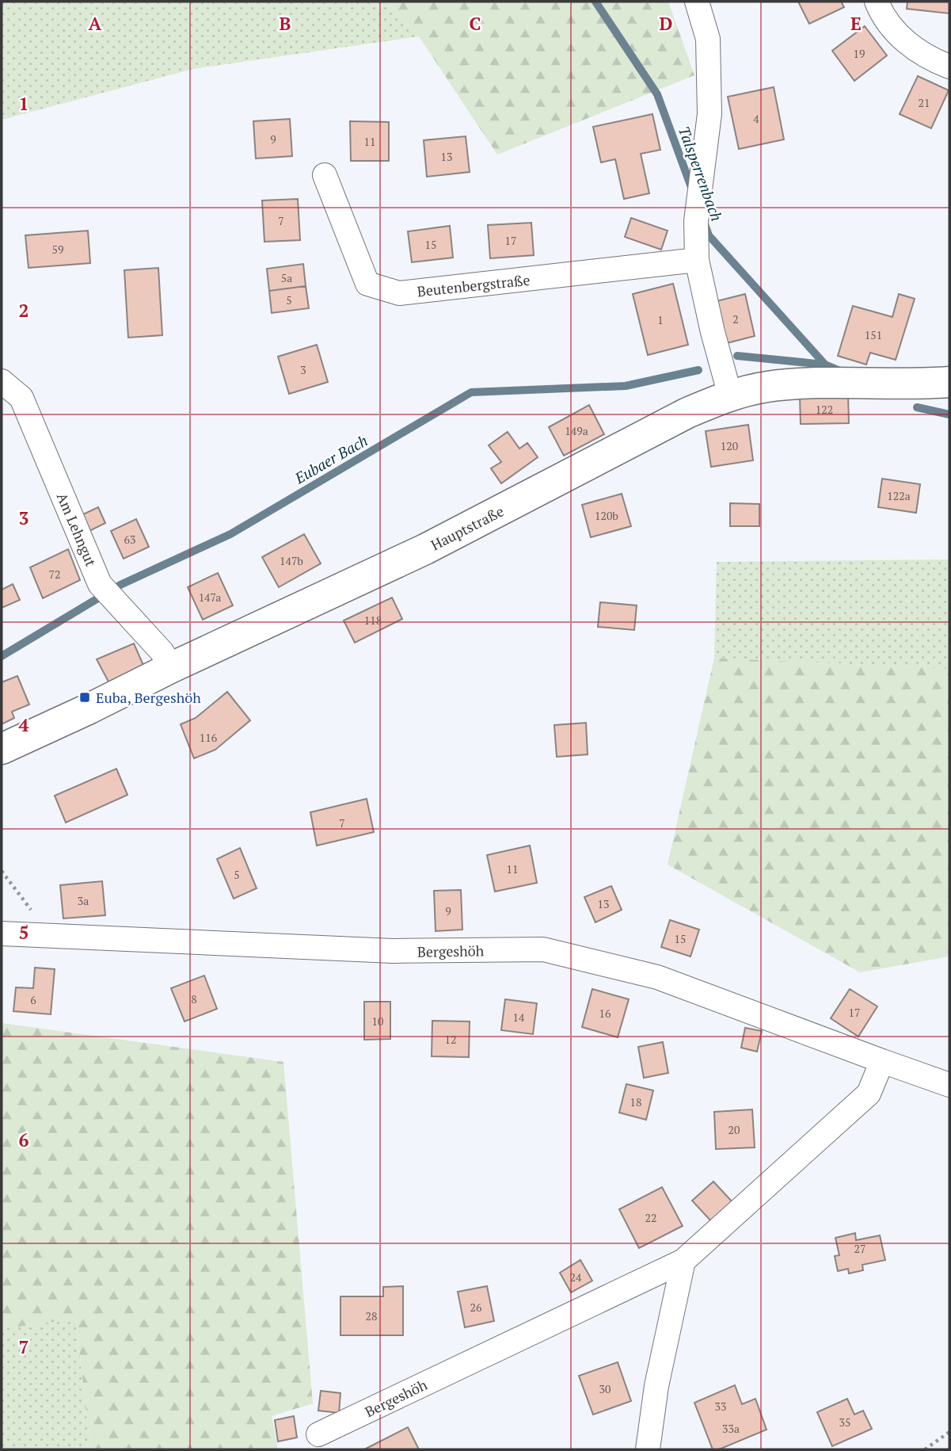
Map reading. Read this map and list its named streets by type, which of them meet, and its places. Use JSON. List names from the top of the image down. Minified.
{"streets":{"street":["Beutenbergstraße","Hauptstraße","Am Lehngut","Bergeshöh"]},"crossings":[["Hauptstraße","Am Lehngut"]],"water":["Talsperrenbach","Eubaer Bach"],"places":{"transit":["Euba, Bergeshöh"]},"house_numbers":["19","21","4","9","11","13","7","17","15","59","5a","5","2","1","151","3","122","149a","120","122a","120b","63","147b","72","147a","118","116","7","11","5","3a","13","9","15","8","6","17","16","14","10","12","18","20","22","27","24","26","28","30","33","35","33a"],"grid":{"columns":["A","B","C","D","E"],"rows":["1","2","3","4","5","6","7"]}}
